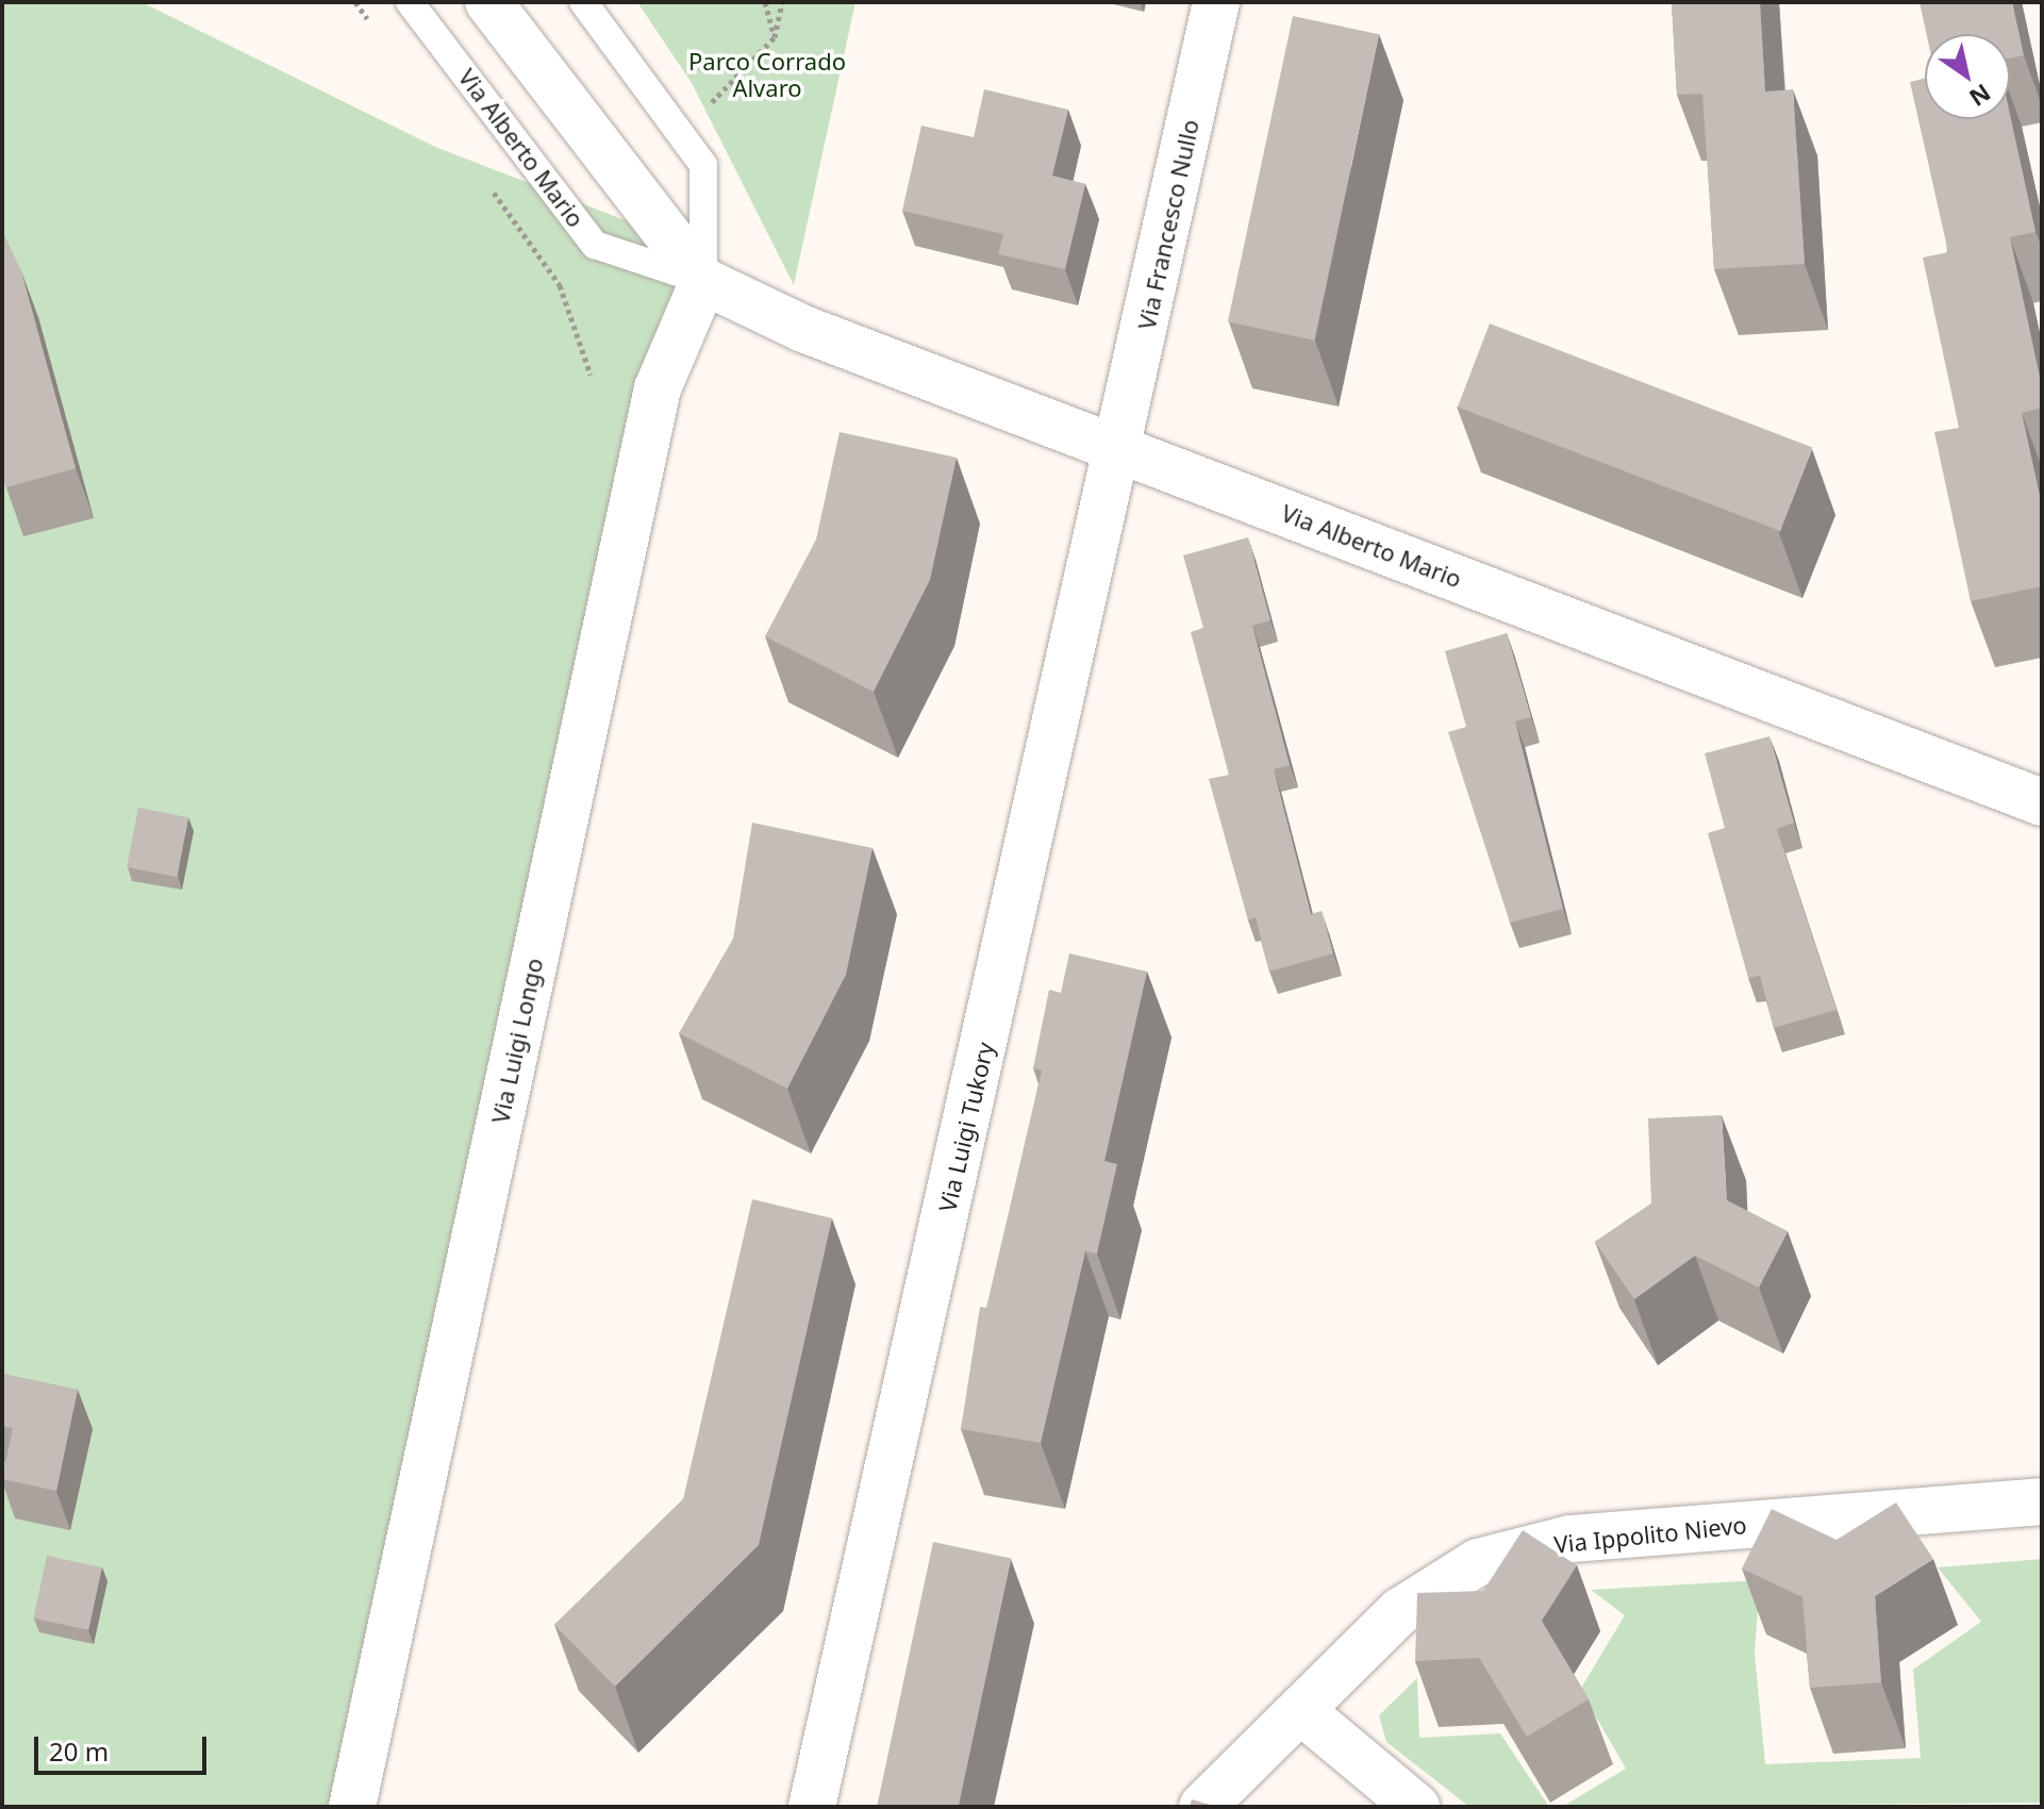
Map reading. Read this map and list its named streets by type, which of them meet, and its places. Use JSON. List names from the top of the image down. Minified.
{"streets":{"street":["Via Alberto Mario","Via Francesco Nullo","Via Luigi Longo","Via Luigi Tukory","Via Ippolito Nievo"]},"crossings":[["Via Alberto Mario","Via Francesco Nullo"],["Via Alberto Mario","Via Luigi Longo"],["Via Alberto Mario","Via Luigi Tukory"],["Via Francesco Nullo","Via Luigi Tukory"]],"parks":["Parco Corrado Alvaro"],"scale_bar":"20 m","north":"bottom right"}
